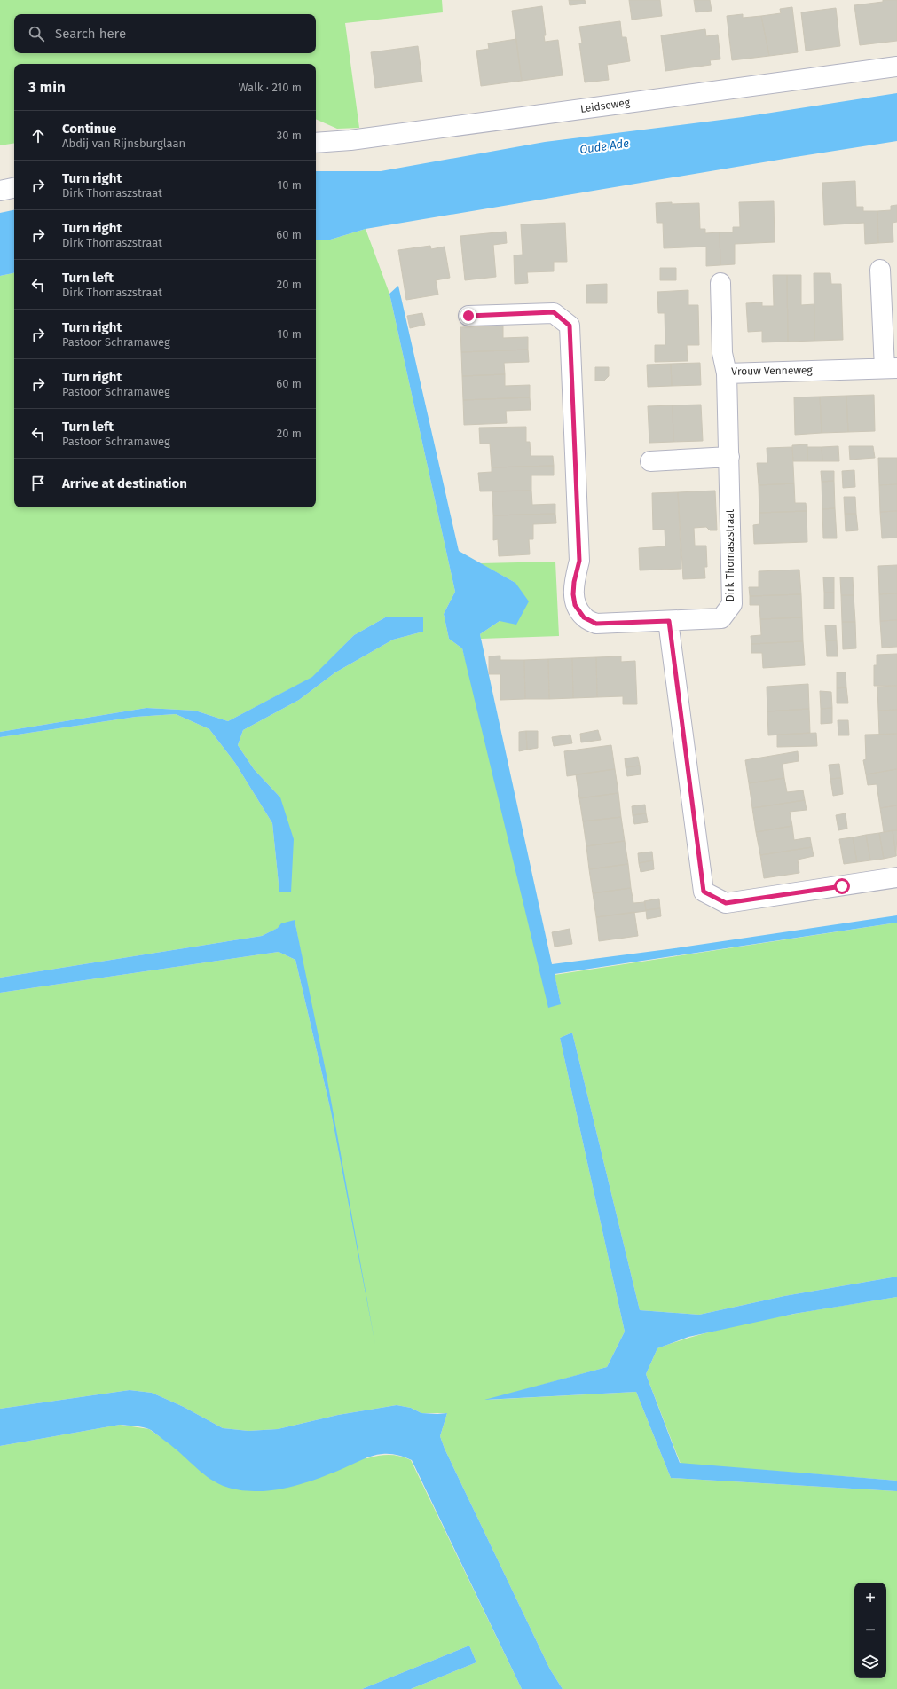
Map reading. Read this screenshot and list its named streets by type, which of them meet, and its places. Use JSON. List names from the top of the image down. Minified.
{"streets":{"street":["Leidseweg","Vrouw Venneweg","Dirk Thomaszstraat"]},"crossings":[["Vrouw Venneweg","Dirk Thomaszstraat"]],"water":["Oude Ade"],"page":{"search":"Search here","heading":["3 min","Walk · 210 m"],"list":[["Continue","Abdij van Rijnsburglaan","30 m"],["Turn right","Dirk Thomaszstraat","10 m"],["Turn right","Dirk Thomaszstraat","60 m"],["Turn left","Dirk Thomaszstraat","20 m"],["Turn right","Pastoor Schramaweg","10 m"],["Turn right","Pastoor Schramaweg","60 m"],["Turn left","Pastoor Schramaweg","20 m"],"Arrive at destination"],"map_buttons":["+","−"]}}
